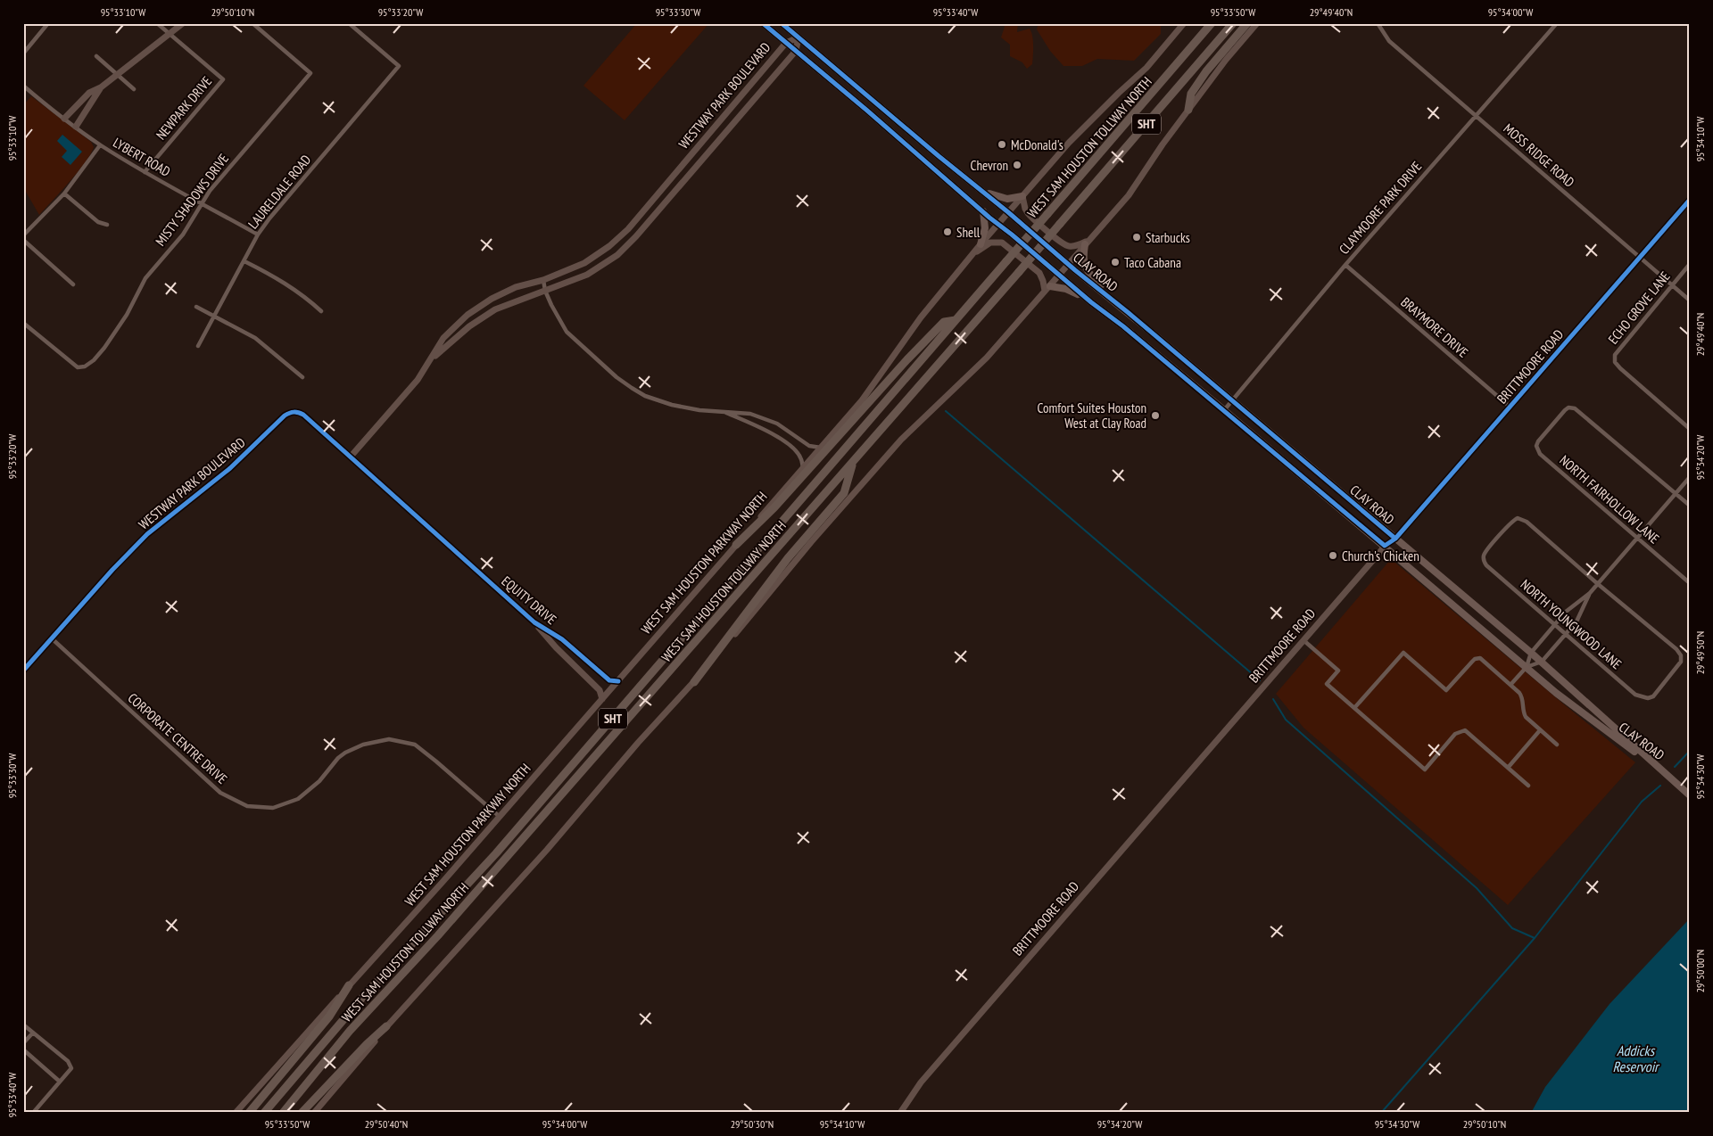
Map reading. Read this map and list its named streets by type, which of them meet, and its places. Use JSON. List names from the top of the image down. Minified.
{"streets":{"highway":["SHT","WEST SAM HOUSTON TOLLWAY NORTH"],"main road":["WESTWAY PARK BOULEVARD","CLAY ROAD","BRITTMOORE ROAD","WEST SAM HOUSTON PARKWAY NORTH","EQUITY DRIVE"],"street":["NEWPARK DRIVE","MOSS RIDGE ROAD","LYBERT ROAD","LAURELDALE ROAD","MISTY SHADOWS DRIVE","CLAYMOORE PARK DRIVE","ECHO GROVE LANE","BRAYMORE DRIVE","NORTH FAIRHOLLOW LANE","NORTH YOUNGWOOD LANE","CORPORATE CENTRE DRIVE"]},"crossings":[["WESTWAY PARK BOULEVARD","CLAY ROAD"],["WESTWAY PARK BOULEVARD","EQUITY DRIVE"],["WESTWAY PARK BOULEVARD","CORPORATE CENTRE DRIVE"],["NEWPARK DRIVE","LYBERT ROAD"],["MOSS RIDGE ROAD","CLAYMOORE PARK DRIVE"],["MOSS RIDGE ROAD","ECHO GROVE LANE"],["MOSS RIDGE ROAD","BRITTMOORE ROAD"],["LYBERT ROAD","LAURELDALE ROAD"],["LYBERT ROAD","MISTY SHADOWS DRIVE"],["CLAYMOORE PARK DRIVE","CLAY ROAD"],["CLAYMOORE PARK DRIVE","BRAYMORE DRIVE"],["CLAY ROAD","BRITTMOORE ROAD"],["CLAY ROAD","WEST SAM HOUSTON PARKWAY NORTH"],["BRAYMORE DRIVE","BRITTMOORE ROAD"],["WEST SAM HOUSTON PARKWAY NORTH","EQUITY DRIVE"],["WEST SAM HOUSTON PARKWAY NORTH","CORPORATE CENTRE DRIVE"]],"water":["Addicks Reservoir"],"places":["McDonald's","Chevron","Shell","Starbucks","Taco Cabana","Comfort Suites Houston West at Clay Road","Church's Chicken"],"coordinates":["95°33'10\"W","29°50'10\"N","95°33'20\"W","95°33'30\"W","95°33'40\"W","95°33'50\"W","29°49'40\"N","95°34'00\"W","95°34'10\"W","95°34'20\"W","29°49'50\"N","95°34'30\"W","29°50'00\"N","29°50'40\"N","29°50'30\"N"]}
